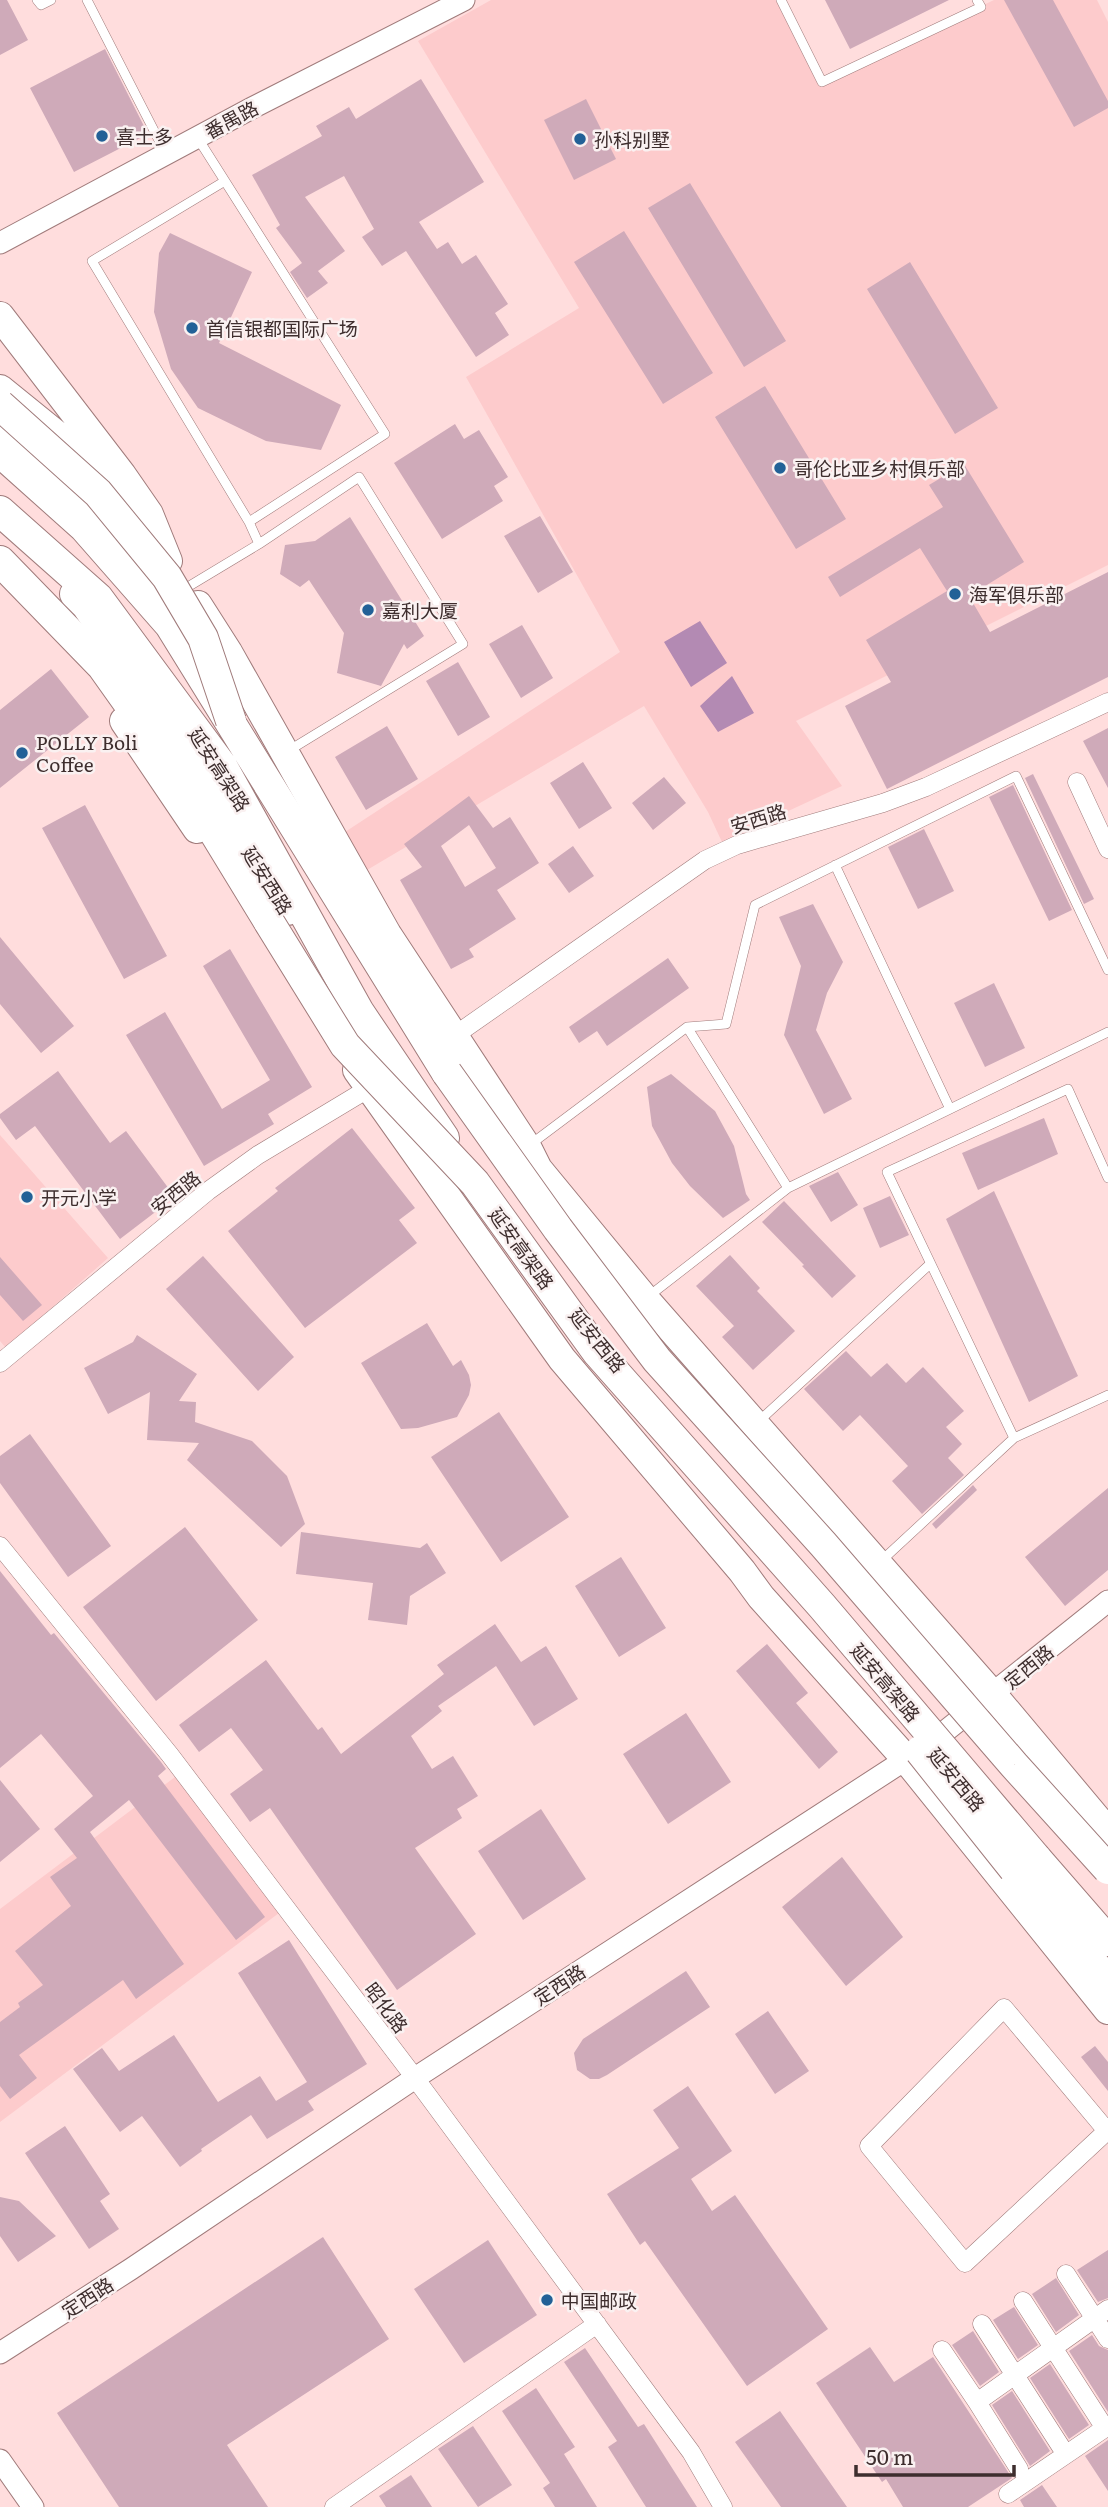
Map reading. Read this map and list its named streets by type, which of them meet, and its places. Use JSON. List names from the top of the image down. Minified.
{"streets":{"highway":["延安高架路"],"main road":["延安西路"],"street":["番禺路","安西路","定西路","昭化路"]},"crossings":[["安西路","延安西路"],["延安西路","定西路"],["定西路","昭化路"]],"places":["喜士多","孙科别墅","首信银都国际广场","哥伦比亚乡村俱乐部","海军俱乐部","嘉利大厦","POLLY Boli Coffee","开元小学","中国邮政"],"scale_bar":"50 m"}
